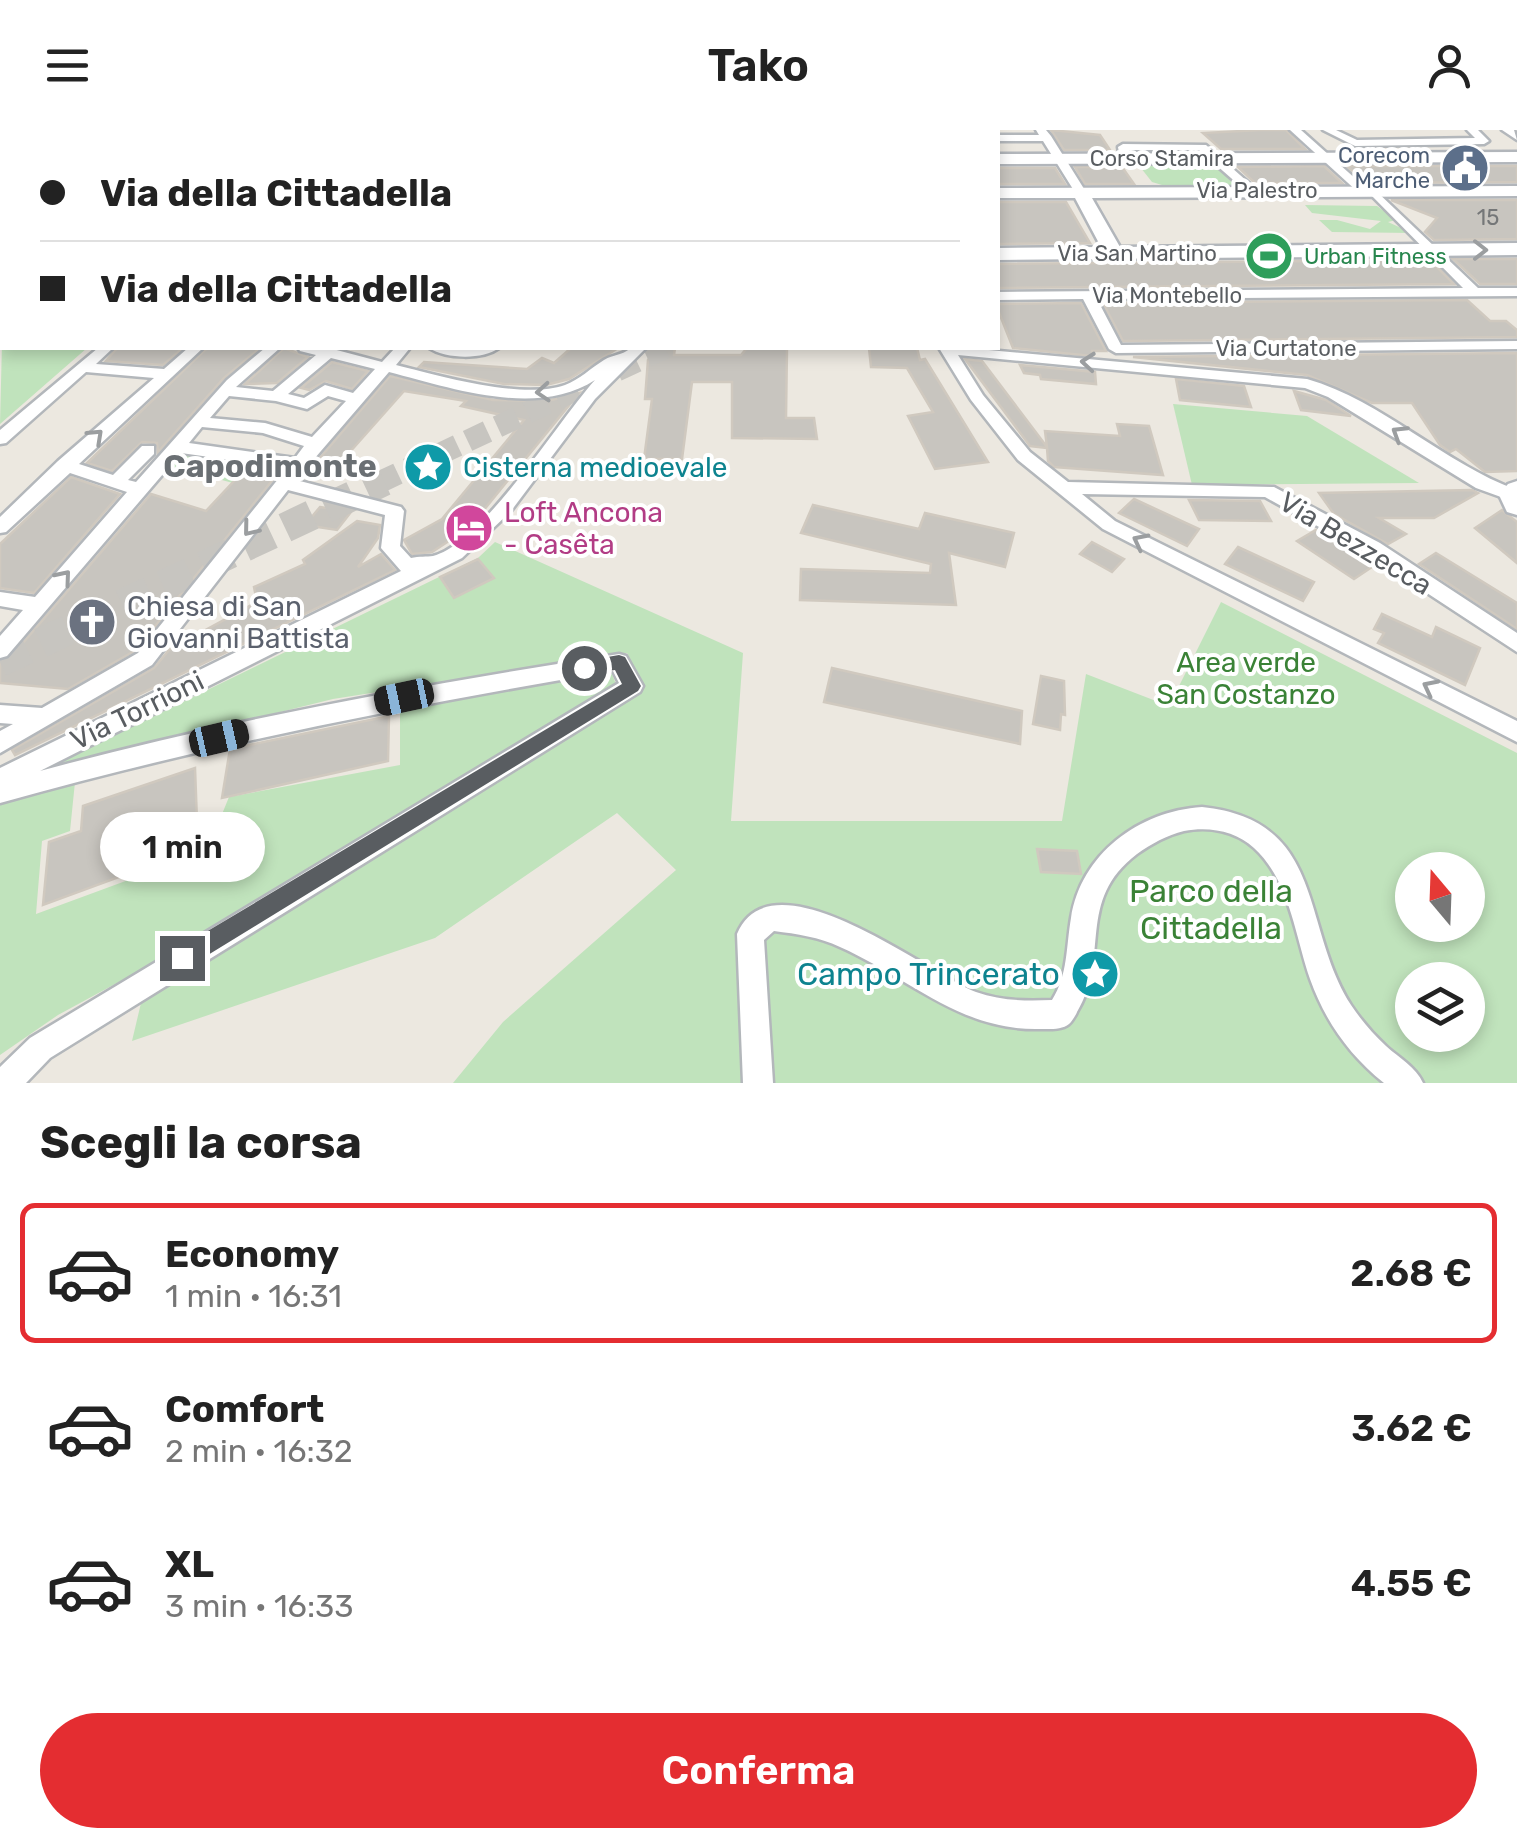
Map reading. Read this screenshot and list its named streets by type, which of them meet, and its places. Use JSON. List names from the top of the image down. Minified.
{"streets":{"street":["Corso Stamira","Via Palestro","Via San Martino","Via Montebello","Via Curtatone","Via Bezzecca","Via Torrioni"]},"crossings":[["Via Montebello","Via Curtatone"]],"districts":["Capodimonte"],"parks":["Area verde San Costanzo","Parco della Cittadella"],"places":{"public building":["Corecom Marche"],"sports":["Urban Fitness"],"place":["Cisterna medioevale","Campo Trincerato"],"hotel":["Loft Ancona - Casêta"],"church":["Chiesa di San Giovanni Battista"]},"house_numbers":["15"],"north":"top","page":{"header":"Tako","banner":["Via della Cittadella","Via della Cittadella"],"bubble":"1 min","heading":"Scegli la corsa","list":[{"name":"Economy","note":"1 min · 16:31","value":"2.68 €"},{"name":"Comfort","note":"2 min · 16:32","value":"3.62 €"},{"name":"XL","note":"3 min · 16:33","value":"4.55 €"}],"buttons":"Conferma"}}
